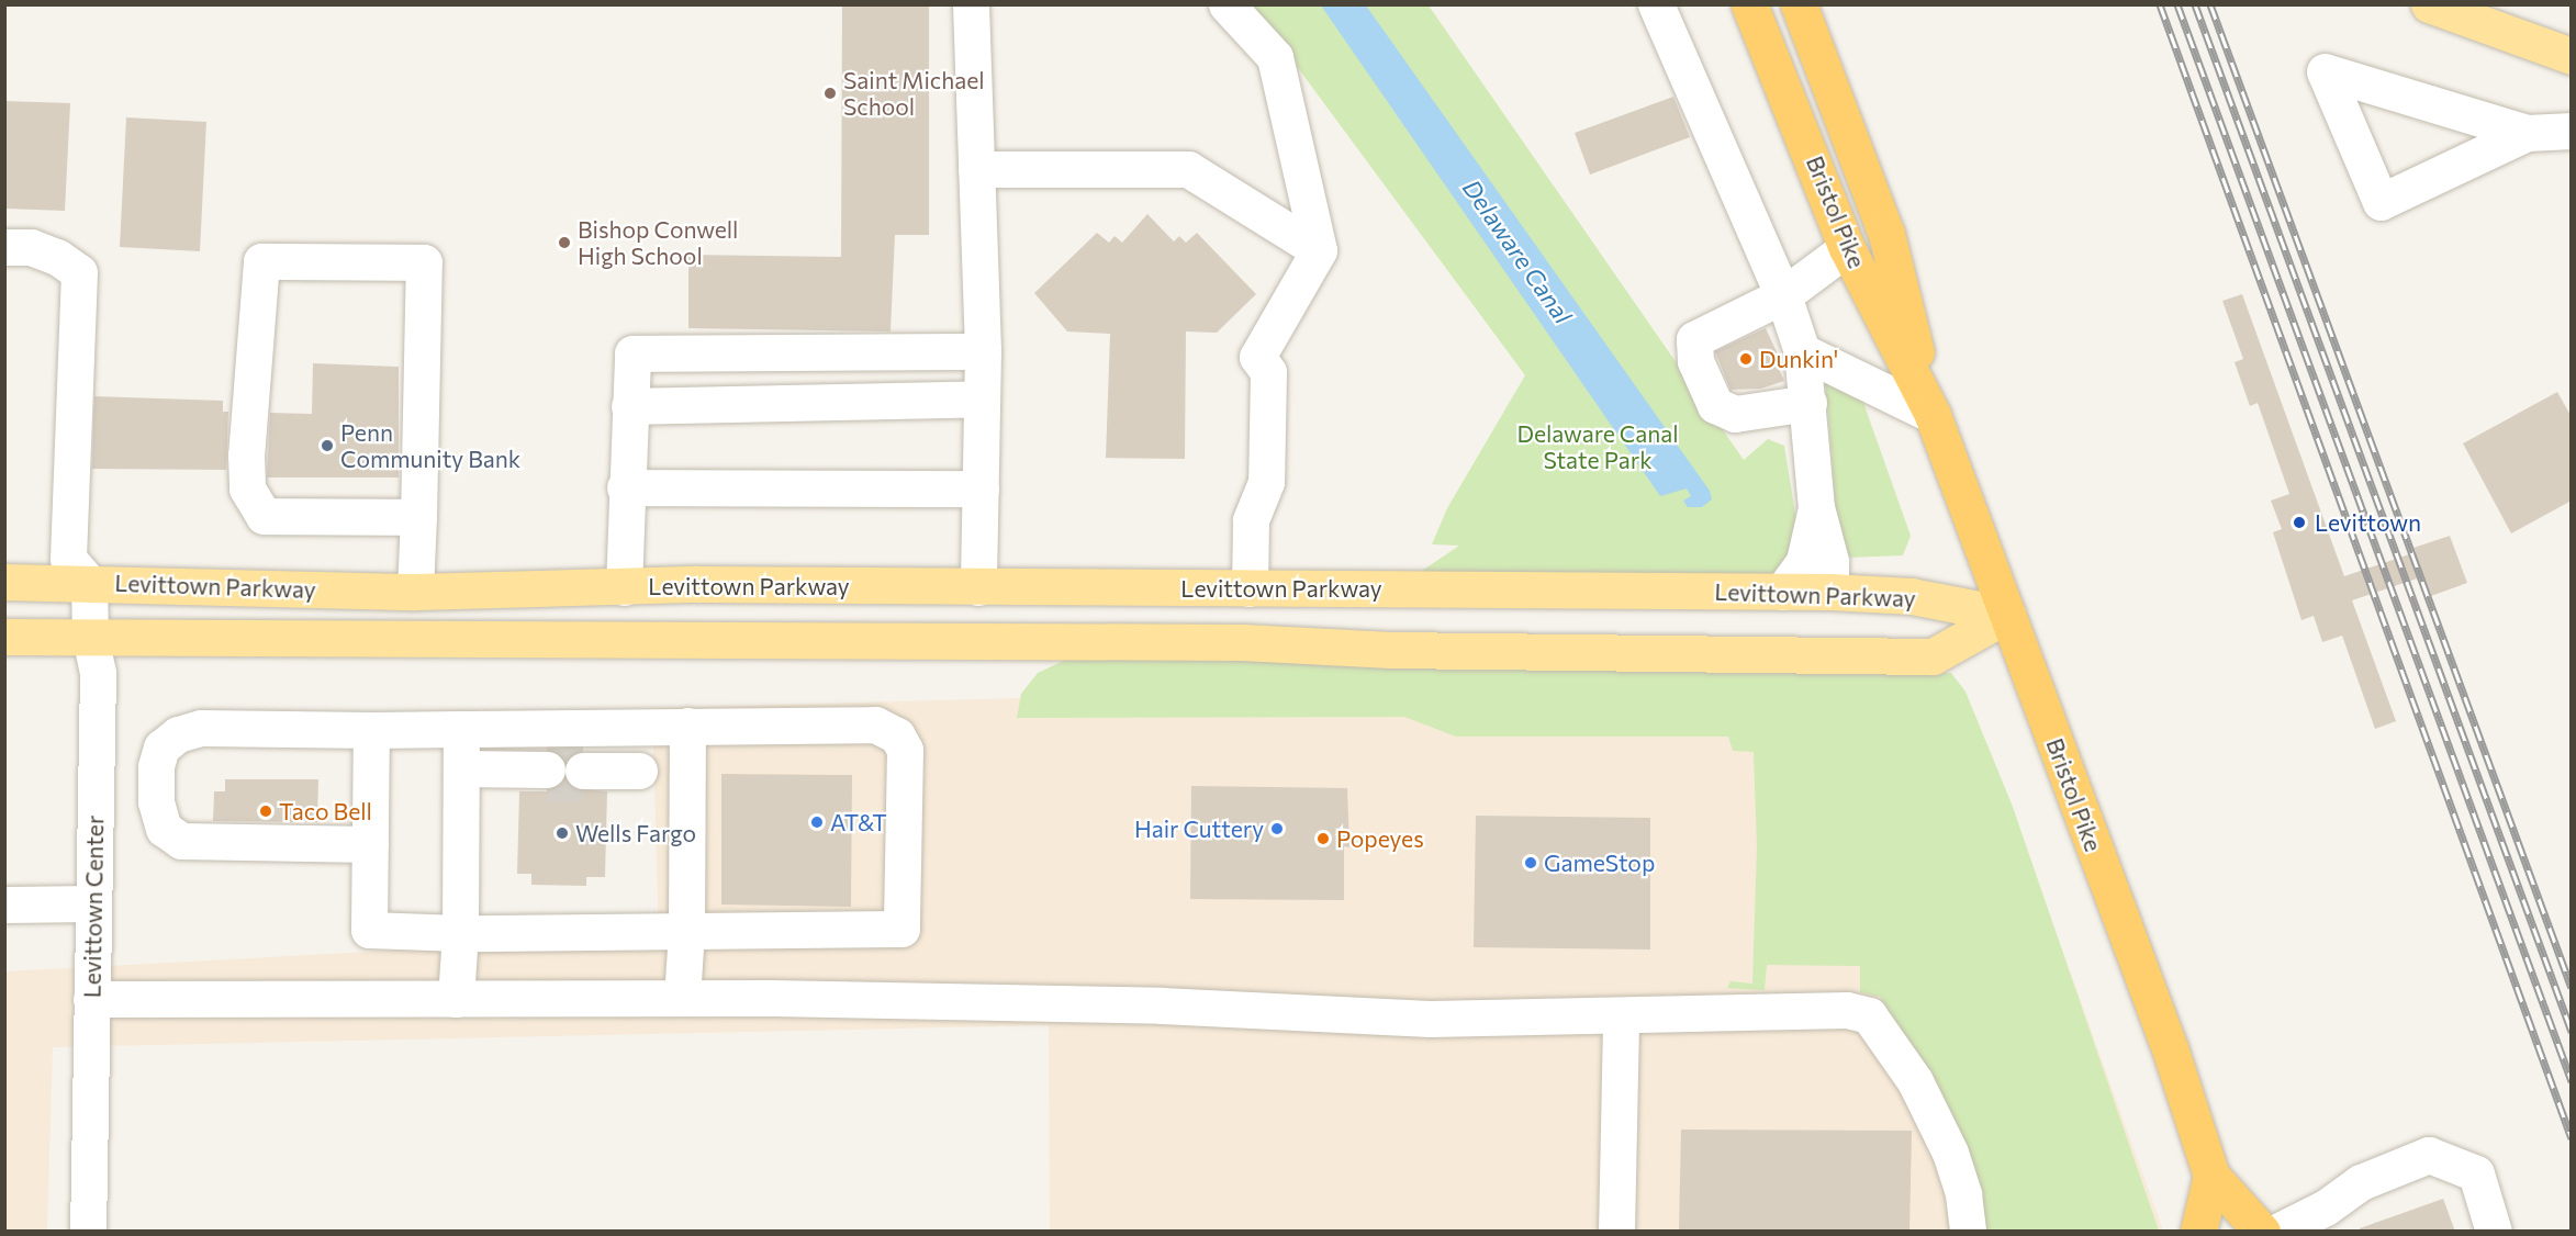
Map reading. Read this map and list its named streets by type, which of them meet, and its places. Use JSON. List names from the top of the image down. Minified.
{"streets":{"highway":["Bristol Pike"],"main road":["Levittown Parkway"],"street":["Levittown Center"]},"crossings":[["Bristol Pike","Levittown Parkway"],["Levittown Parkway","Levittown Center"]],"water":["Delaware Canal"],"parks":["Delaware Canal State Park"],"places":["Saint Michael School","Bishop Conwell High School","Dunkin'","Penn Community Bank","Levittown","Taco Bell","AT&T","Hair Cuttery","Wells Fargo","Popeyes","GameStop"]}
